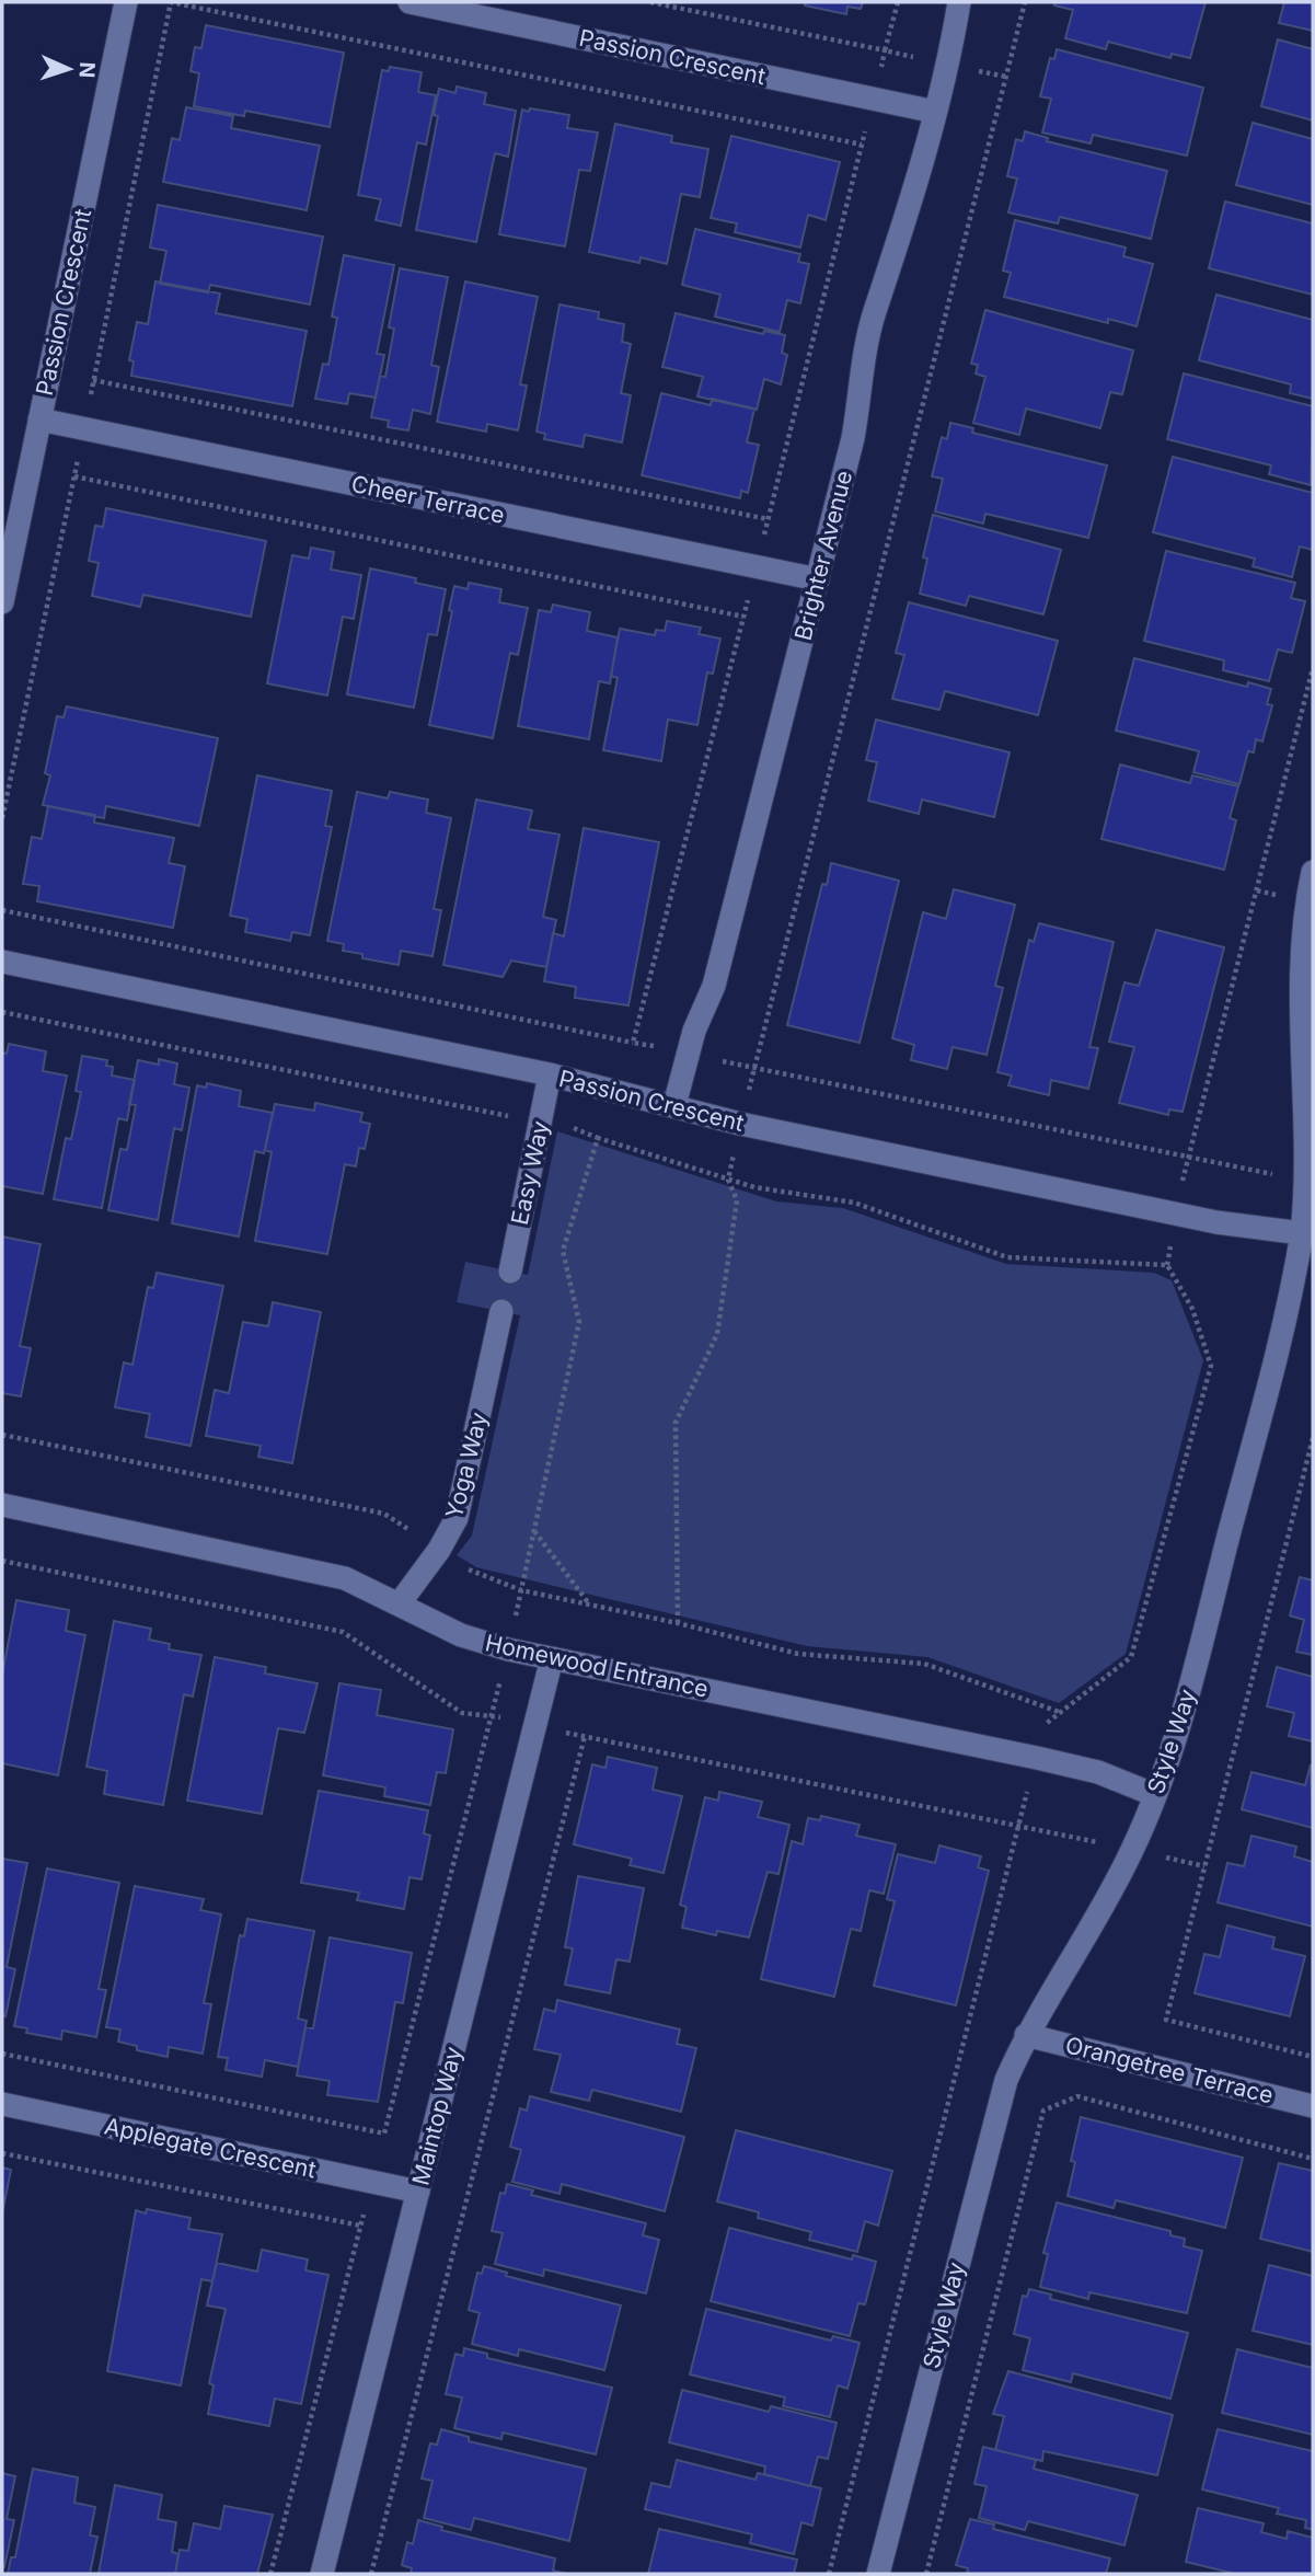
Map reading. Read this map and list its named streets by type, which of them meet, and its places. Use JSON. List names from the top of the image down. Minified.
{"streets":{"street":["Passion Crescent","Cheer Terrace","Brighter Avenue","Easy Way","Yoga Way","Homewood Entrance","Style Way","Orangetree Terrace","Maintop Way","Applegate Crescent"]},"crossings":[["Passion Crescent","Cheer Terrace"],["Passion Crescent","Brighter Avenue"],["Passion Crescent","Easy Way"],["Passion Crescent","Style Way"],["Cheer Terrace","Brighter Avenue"],["Yoga Way","Homewood Entrance"],["Homewood Entrance","Style Way"],["Homewood Entrance","Maintop Way"],["Style Way","Orangetree Terrace"],["Maintop Way","Applegate Crescent"]],"north":"right"}
